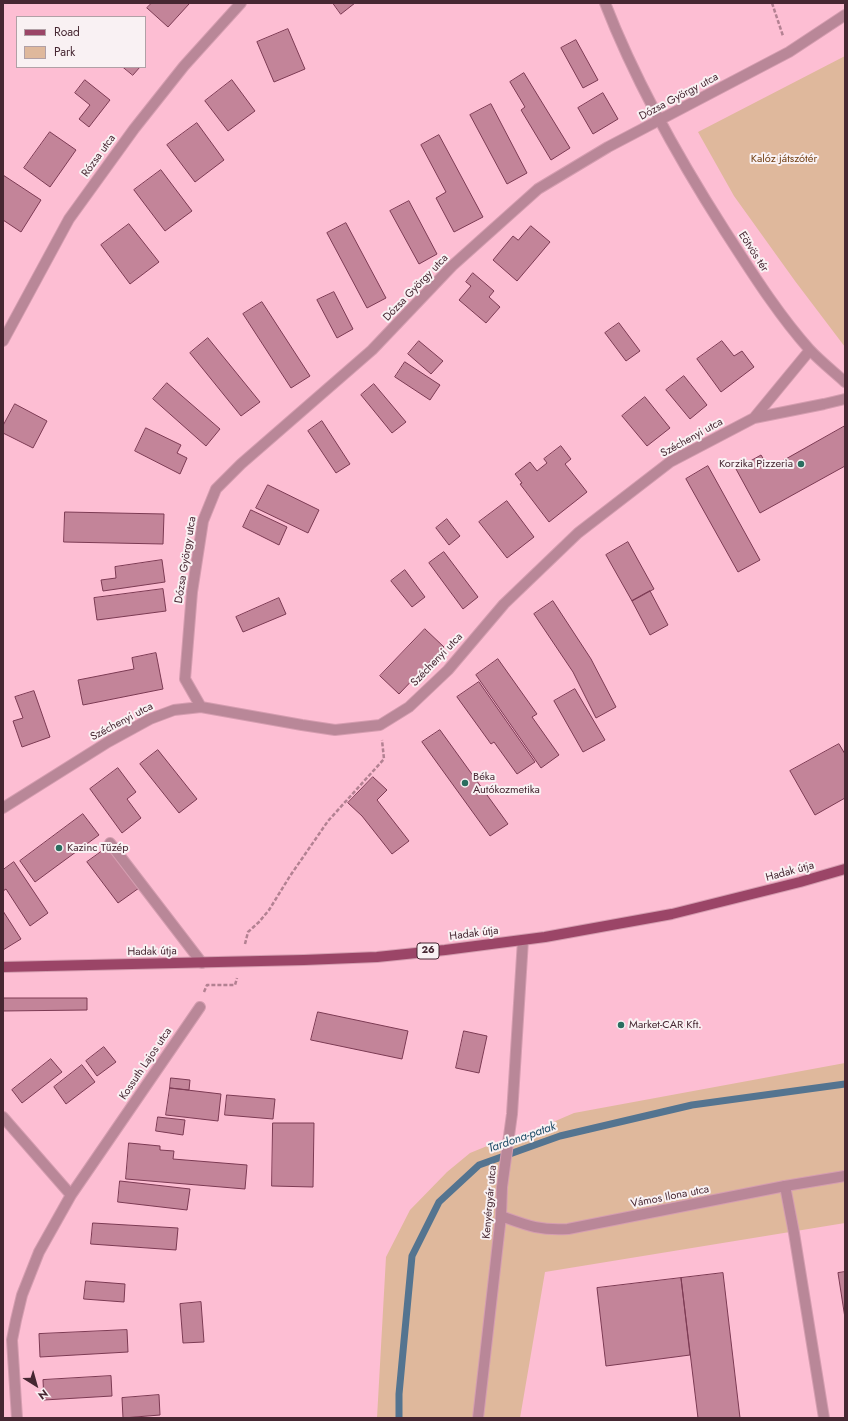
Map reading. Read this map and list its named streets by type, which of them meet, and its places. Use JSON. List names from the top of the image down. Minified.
{"streets":{"main road":["Hadak útja","26"],"street":["Dózsa György utca","Rózsa utca","Eötvös tér","Széchenyi utca","Kossuth Lajos utca","Vámos Ilona utca","Kenyérgyár utca"]},"crossings":[["Dózsa György utca","Eötvös tér"],["Dózsa György utca","Széchenyi utca"],["Hadak útja","Kenyérgyár utca"],["Vámos Ilona utca","Kenyérgyár utca"]],"water":["Tardona-patak"],"parks":["Kalóz játszótér"],"places":["Korzika Pizzeria","Béka Autókozmetika","Kazinc Tüzép","Market-CAR Kft."],"legend":["Road","Park"],"north":"bottom right"}
